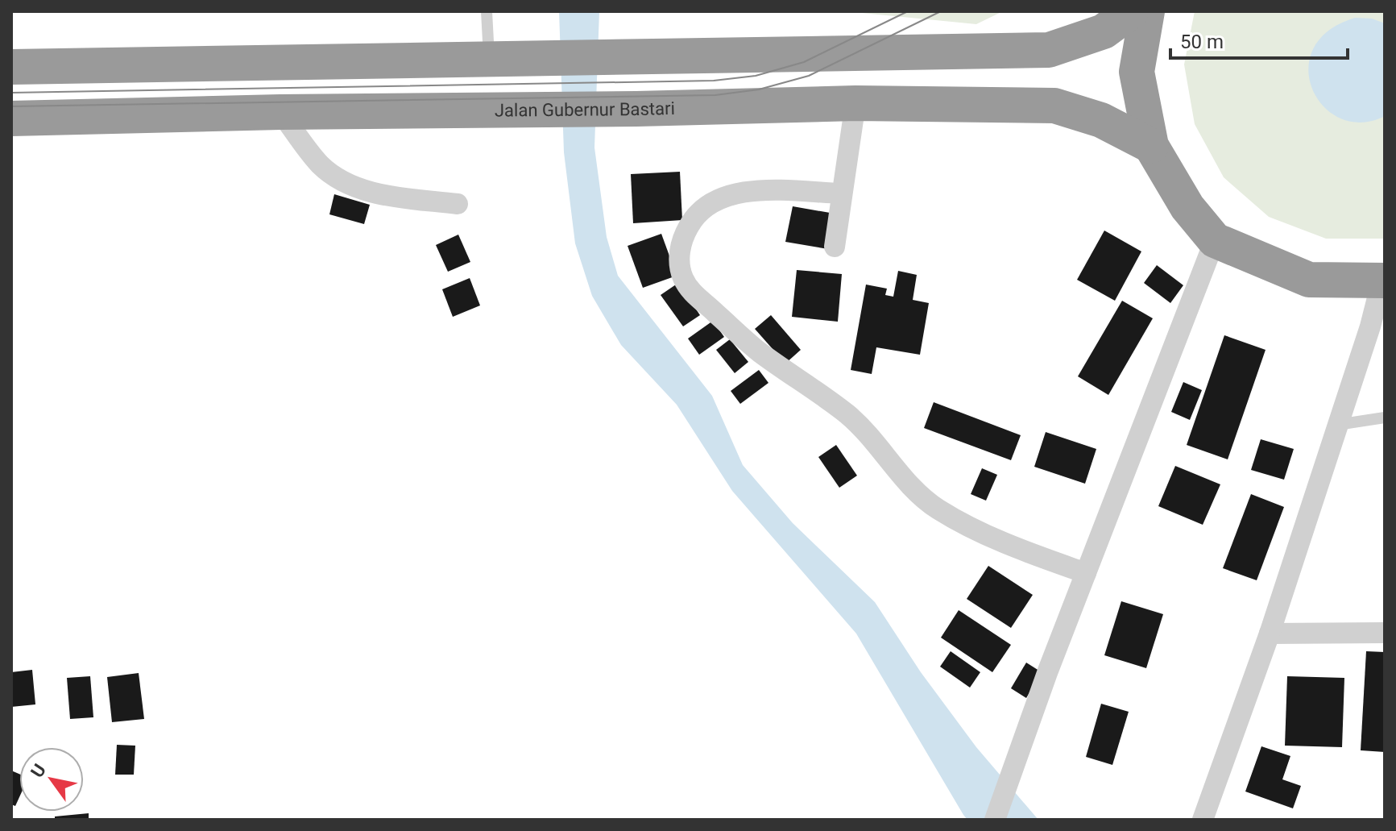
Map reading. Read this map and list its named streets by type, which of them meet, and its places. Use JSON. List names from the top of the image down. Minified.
{"streets":{"highway":["Jalan Gubernur Bastari"]},"scale_bar":"50 m","north":"top left"}
